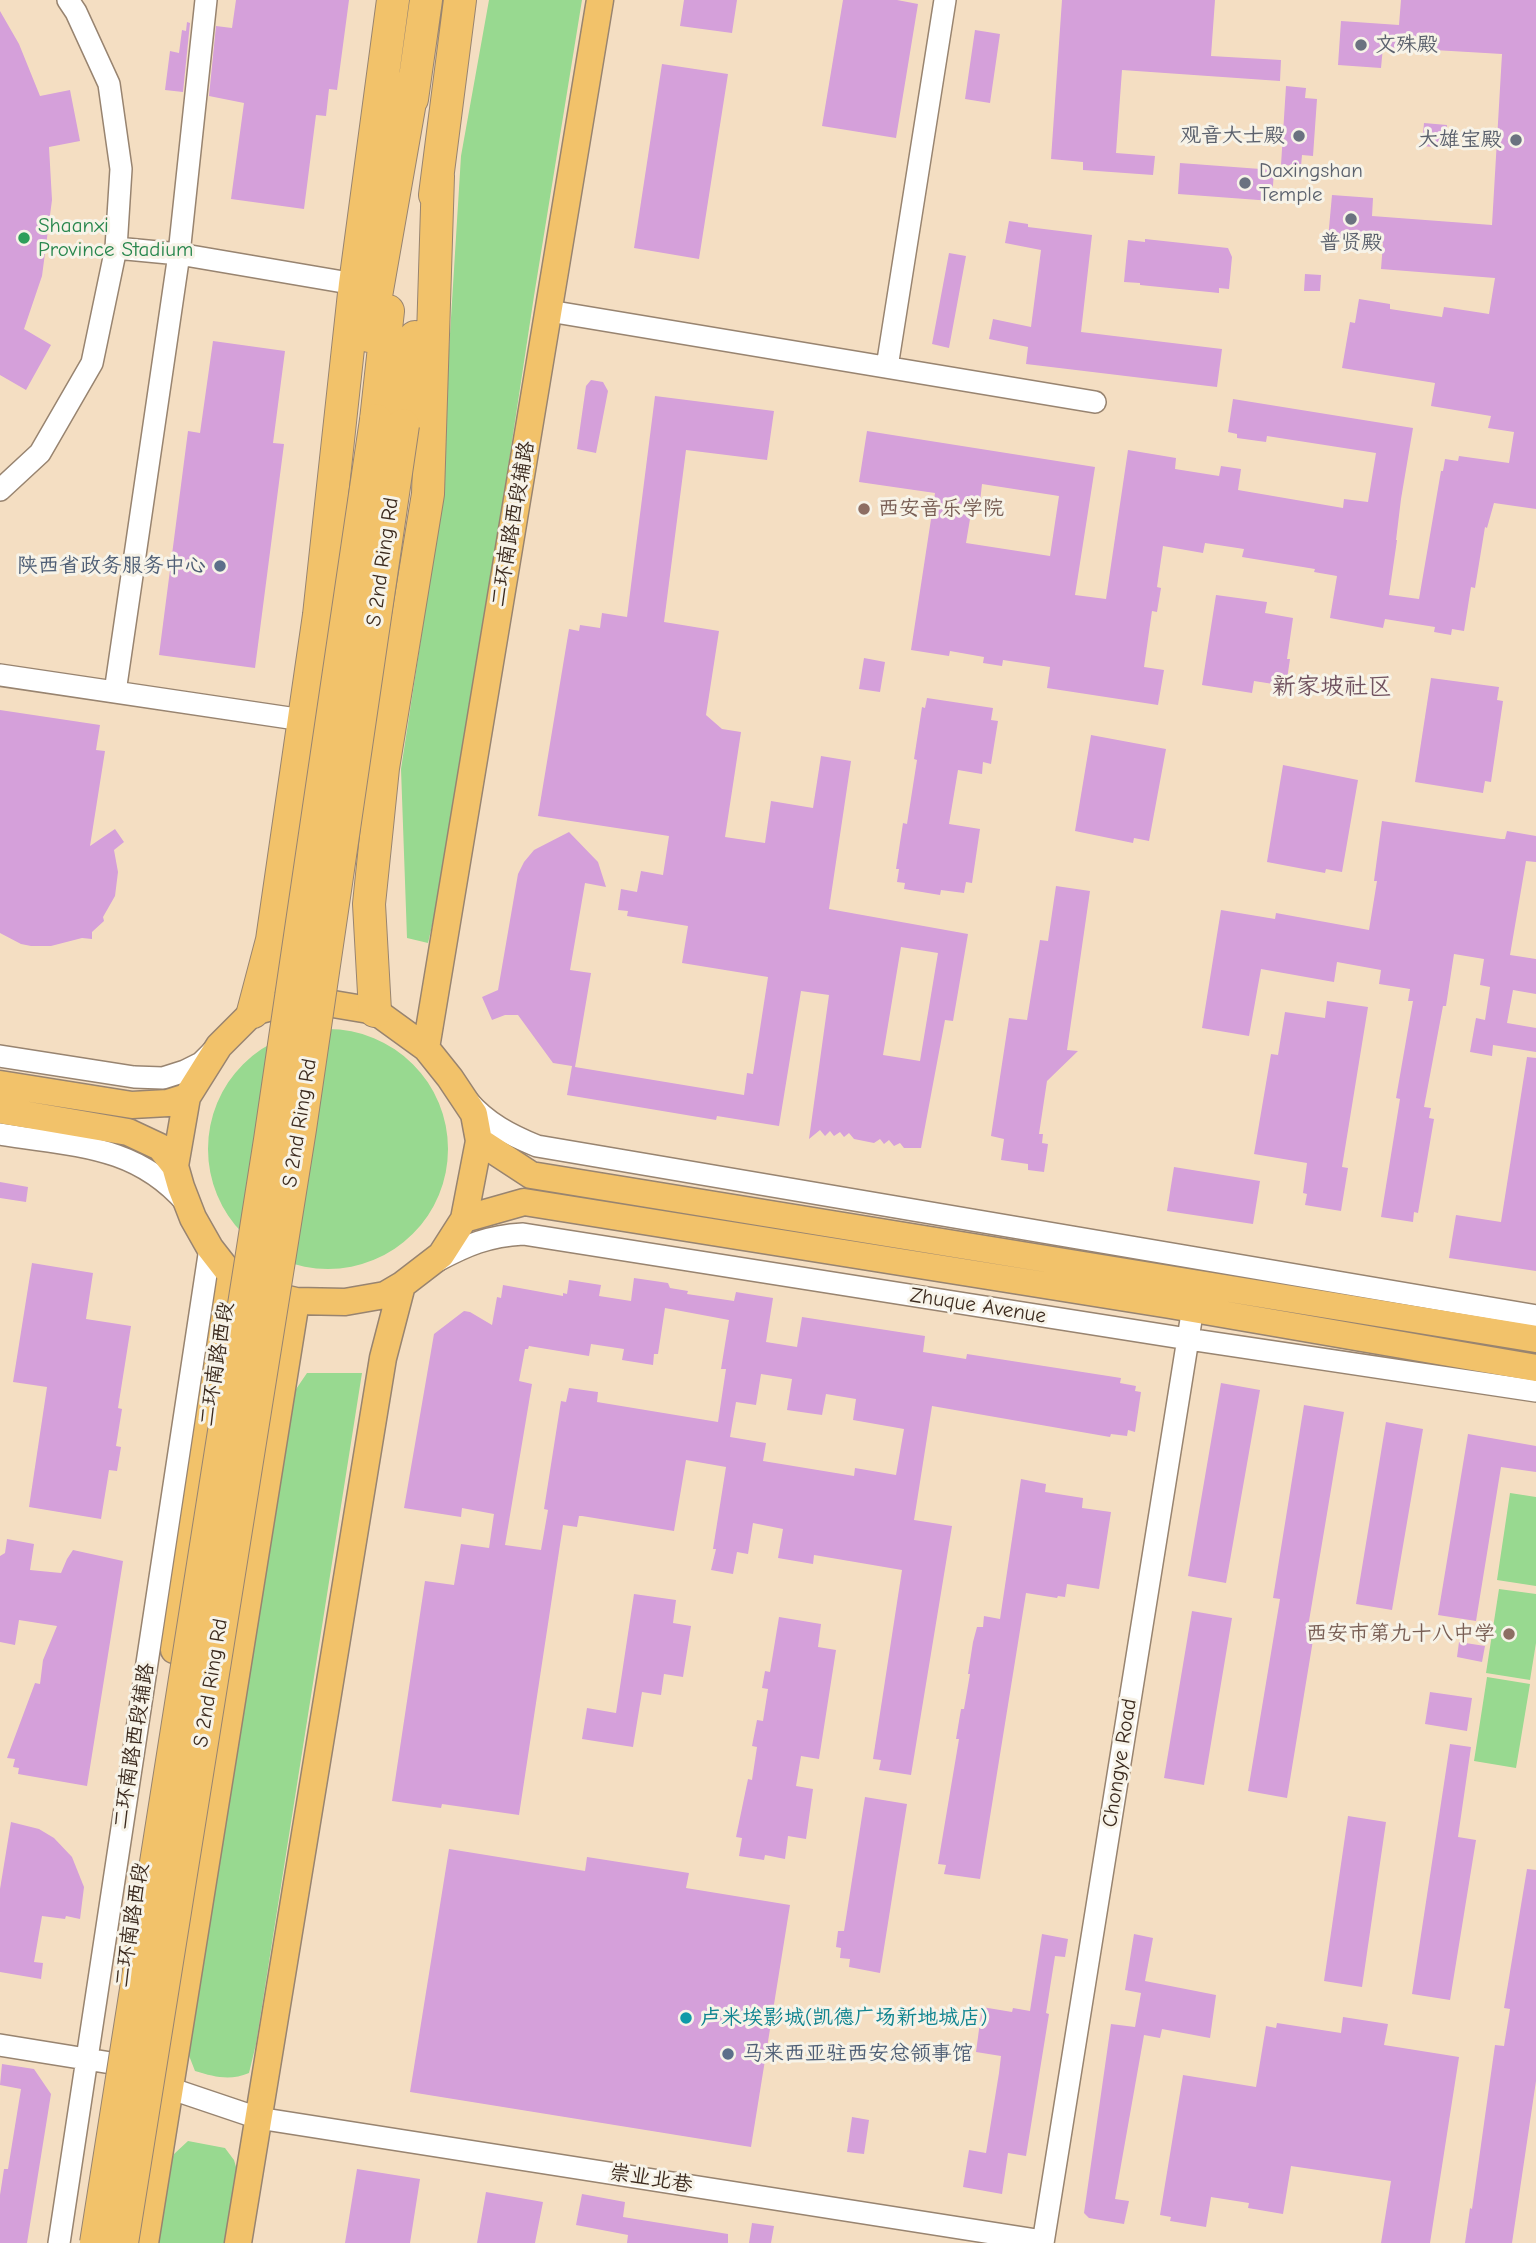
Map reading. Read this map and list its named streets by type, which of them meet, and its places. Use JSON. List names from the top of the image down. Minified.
{"streets":{"highway":["S 2nd Ring Rd"],"main road":["二环南路西段辅路","Zhuque Avenue","二环南路西段"],"street":["Chongye Road","崇业北巷"]},"crossings":[["二环南路西段辅路","二环南路西段"],["二环南路西段辅路","崇业北巷"],["Zhuque Avenue","Chongye Road"],["二环南路西段","崇业北巷"],["Chongye Road","崇业北巷"]],"districts":["新家坡社区"],"places":["文殊殿","观音大士殿","大雄宝殿","Daxingshan Temple","普贤殿","Shaanxi Province Stadium","西安音乐学院","陕西省政务服务中心","西安市第九十八中学","卢米埃影城(凯德广场新地城店)","马来西亚驻西安总领事馆"]}
